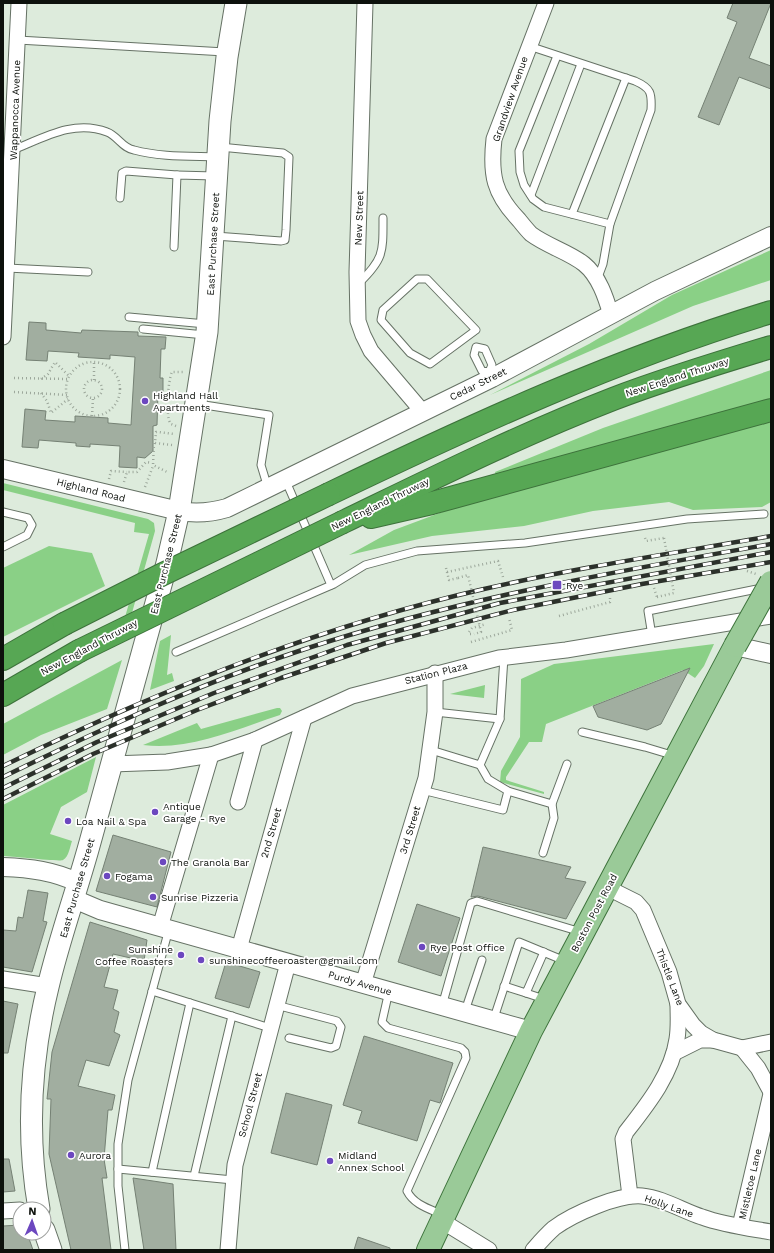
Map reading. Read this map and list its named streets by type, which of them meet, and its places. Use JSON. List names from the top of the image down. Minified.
{"streets":{"highway":["New England Thruway"],"main road":["East Purchase Street","Boston Post Road"],"street":["Grandview Avenue","Wappanocca Avenue","New Street","Cedar Street","Highland Road","Station Plaza","3rd Street","2nd Street","Thistle Lane","Purdy Avenue","School Street","Mistletoe Lane","Holly Lane"]},"crossings":[["Grandview Avenue","Cedar Street"],["New Street","Cedar Street"],["East Purchase Street","Cedar Street"],["East Purchase Street","Highland Road"],["East Purchase Street","Station Plaza"],["East Purchase Street","Purdy Avenue"],["Cedar Street","Highland Road"],["Station Plaza","3rd Street"],["Station Plaza","2nd Street"],["3rd Street","Purdy Avenue"],["2nd Street","Purdy Avenue"],["Boston Post Road","Thistle Lane"],["Boston Post Road","Purdy Avenue"],["Purdy Avenue","School Street"],["Mistletoe Lane","Holly Lane"]],"places":{"other":["Highland Hall Apartments","Antique Garage - Rye","Loa Nail & Spa","The Granola Bar","Fogama","Sunrise Pizzeria","Rye Post Office","Sunshine Coffee Roasters","sunshinecoffeeroaster@gmail.com","Aurora","Midland Annex School"],"transit":["Rye"]},"north":"top"}
